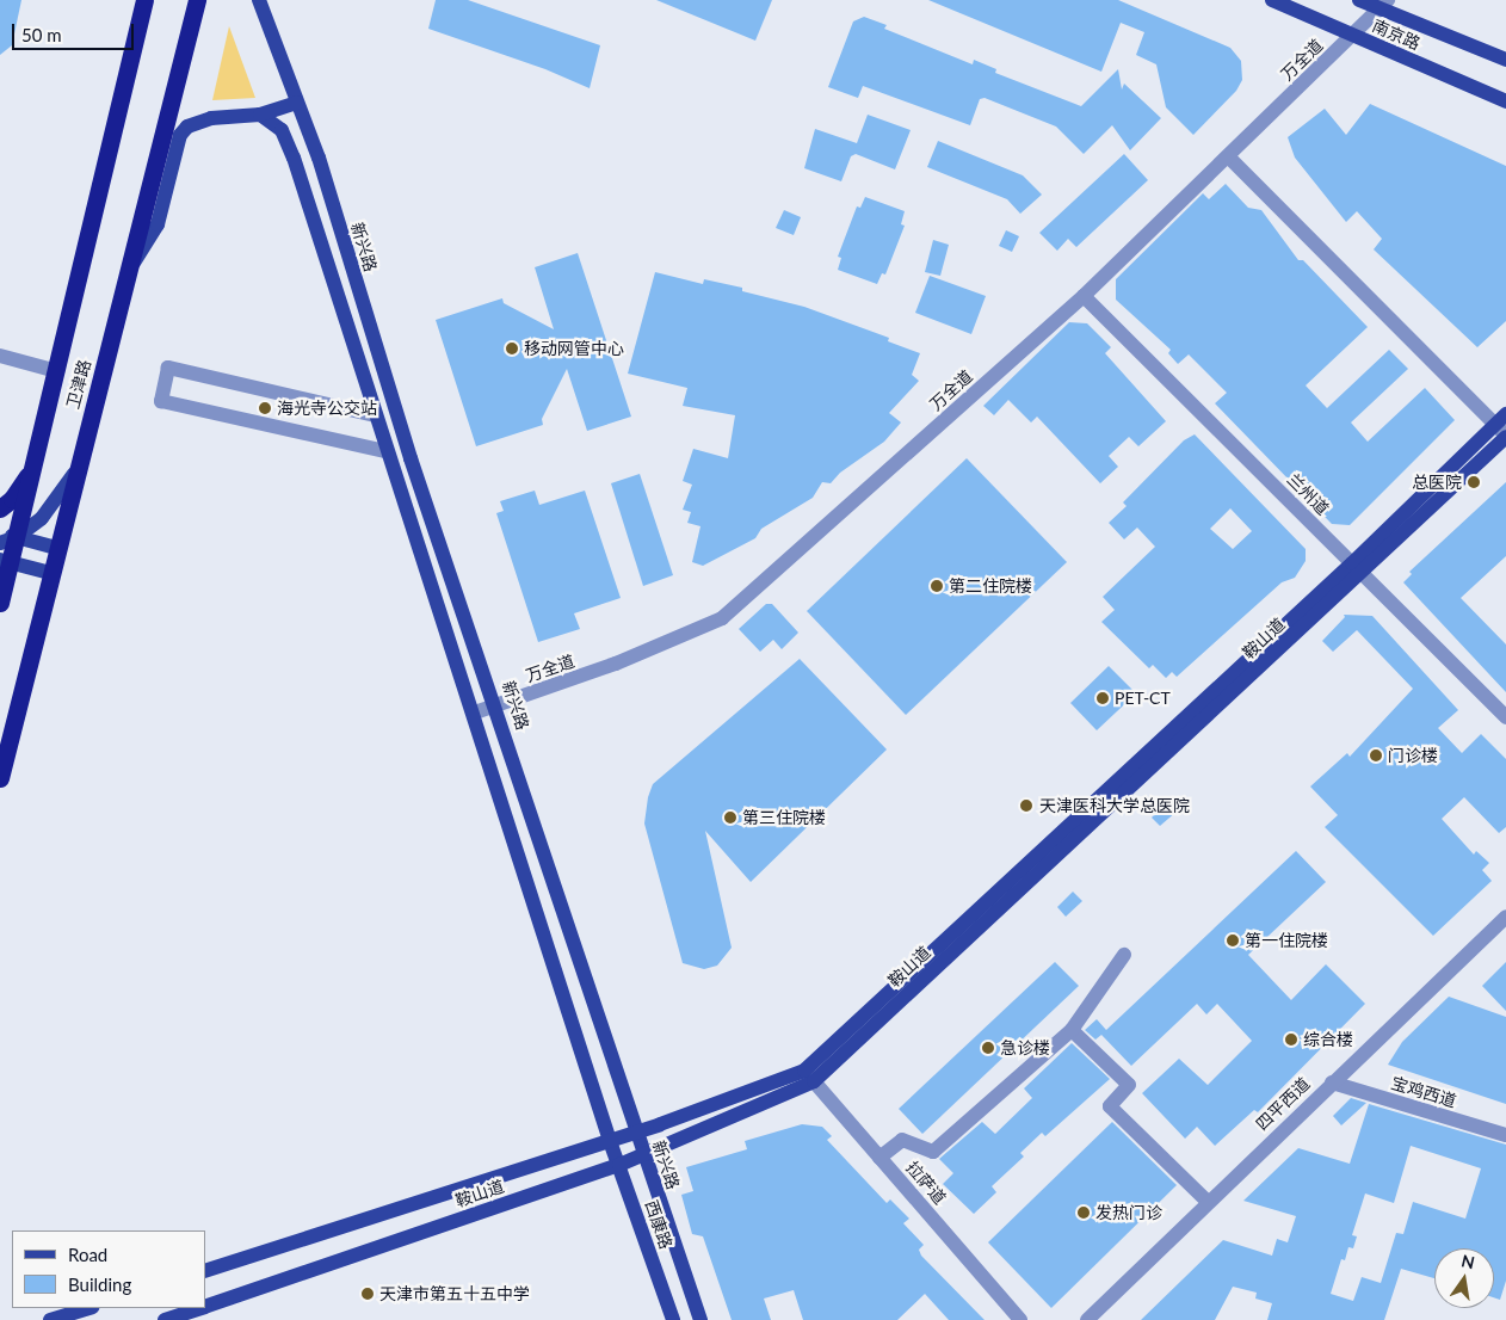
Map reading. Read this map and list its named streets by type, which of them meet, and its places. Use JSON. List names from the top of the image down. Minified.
{"streets":{"highway":["卫津路"],"main road":["南京路","新兴路","鞍山道","西康路"],"street":["万全道","兰州道","宝鸡西道","四平西道","拉萨道"]},"crossings":[["南京路","万全道"],["万全道","新兴路"],["万全道","兰州道"],["万全道","西康路"],["新兴路","鞍山道"],["兰州道","鞍山道"],["鞍山道","拉萨道"],["鞍山道","西康路"],["宝鸡西道","四平西道"]],"places":["移动网管中心","海光寺公交站","总医院","第二住院楼","PET-CT","门诊楼","天津医科大学总医院","第三住院楼","第一住院楼","综合楼","急诊楼","发热门诊","天津市第五十五中学"],"legend":["Road","Building"],"scale_bar":"50 m","north":"top"}
